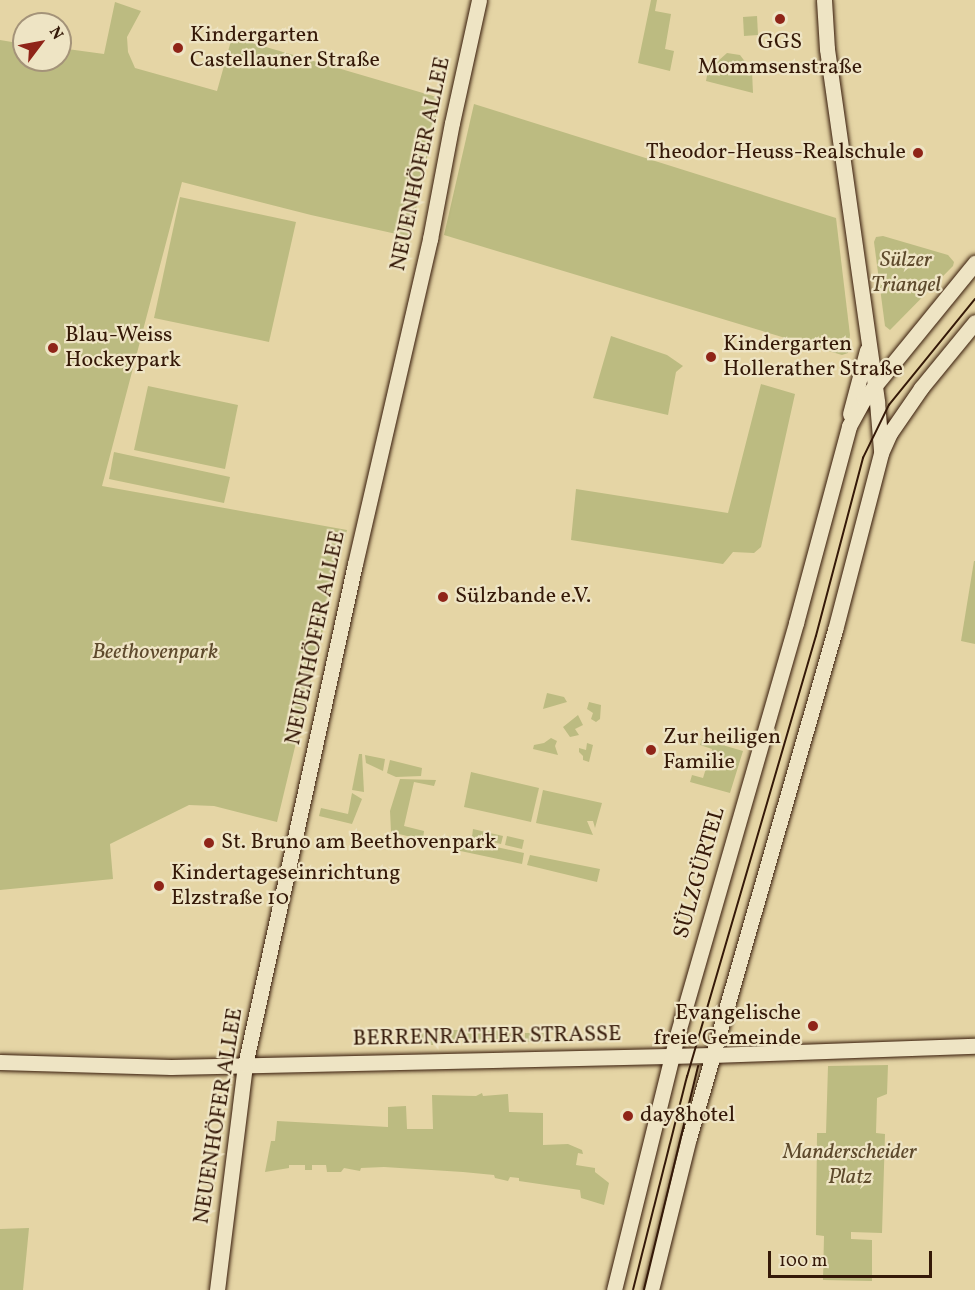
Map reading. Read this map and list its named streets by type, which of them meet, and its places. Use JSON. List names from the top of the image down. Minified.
{"streets":{"street":["NEUENHÖFER ALLEE","SÜLZGÜRTEL","BERRENRATHER STRASSE"]},"crossings":[["NEUENHÖFER ALLEE","BERRENRATHER STRASSE"],["SÜLZGÜRTEL","BERRENRATHER STRASSE"]],"parks":["Sülzer Triangel","Beethovenpark","Manderscheider Platz"],"places":["GGS Mommsenstraße","Kindergarten Castellauner Straße","Theodor-Heuss-Realschule","Blau-Weiss Hockeypark","Kindergarten Hollerather Straße","Sülzbande e.V.","Zur heiligen Familie","St. Bruno am Beethovenpark","Kindertageseinrichtung Elzstraße 10","Evangelische freie Gemeinde","day8hotel"],"scale_bar":"100 m","north":"top right"}
